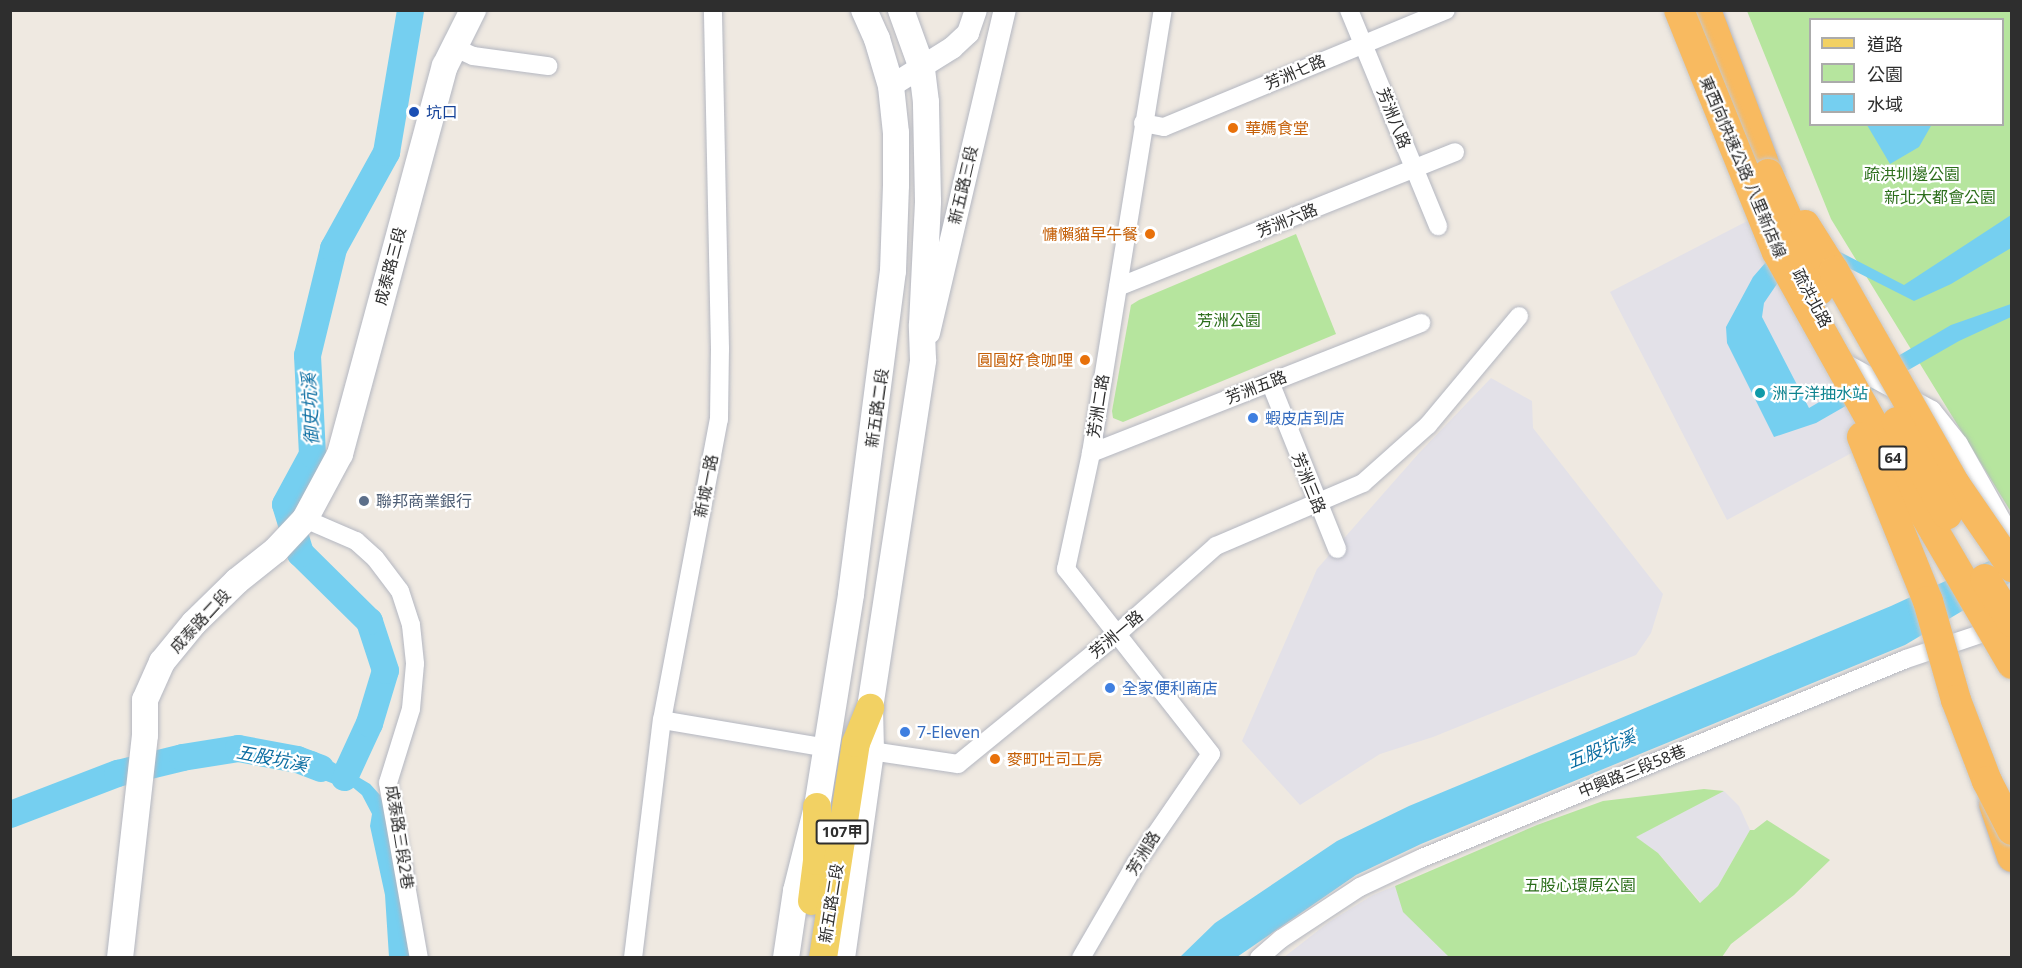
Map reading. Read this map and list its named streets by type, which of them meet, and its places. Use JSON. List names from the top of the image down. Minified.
{"streets":{"highway":["東西向快速公路 八里新店線","64"],"main road":["成泰路三段","新五路二段","成泰路二段","107甲"],"street":["芳洲七路","芳洲八路","新五路三段","芳洲六路","疏洪北路","芳洲五路","芳洲二路","芳洲三路","新城一路","芳洲一路","中興路三段58巷","成泰路三段2巷","芳洲路"]},"crossings":[["芳洲七路","芳洲八路"],["芳洲七路","芳洲二路"],["芳洲八路","芳洲六路"],["東西向快速公路 八里新店線","疏洪北路"],["新五路三段","新五路二段"],["芳洲六路","芳洲二路"],["成泰路三段","成泰路二段"],["成泰路三段","成泰路三段2巷"],["芳洲五路","芳洲二路"],["芳洲五路","芳洲三路"],["芳洲二路","芳洲一路"],["芳洲二路","芳洲路"],["新五路二段","芳洲一路"],["芳洲三路","芳洲一路"]],"water":["御史坑溪","五股坑溪"],"parks":["疏洪圳邊公園","新北大都會公園","芳洲公園","五股心環原公園"],"places":["坑口","華媽食堂","慵懶貓早午餐","圓圓好食咖哩","洲子洋抽水站","蝦皮店到店","聯邦商業銀行","全家便利商店","7-Eleven","麥町吐司工房"],"legend":["道路","公園","水域"]}
